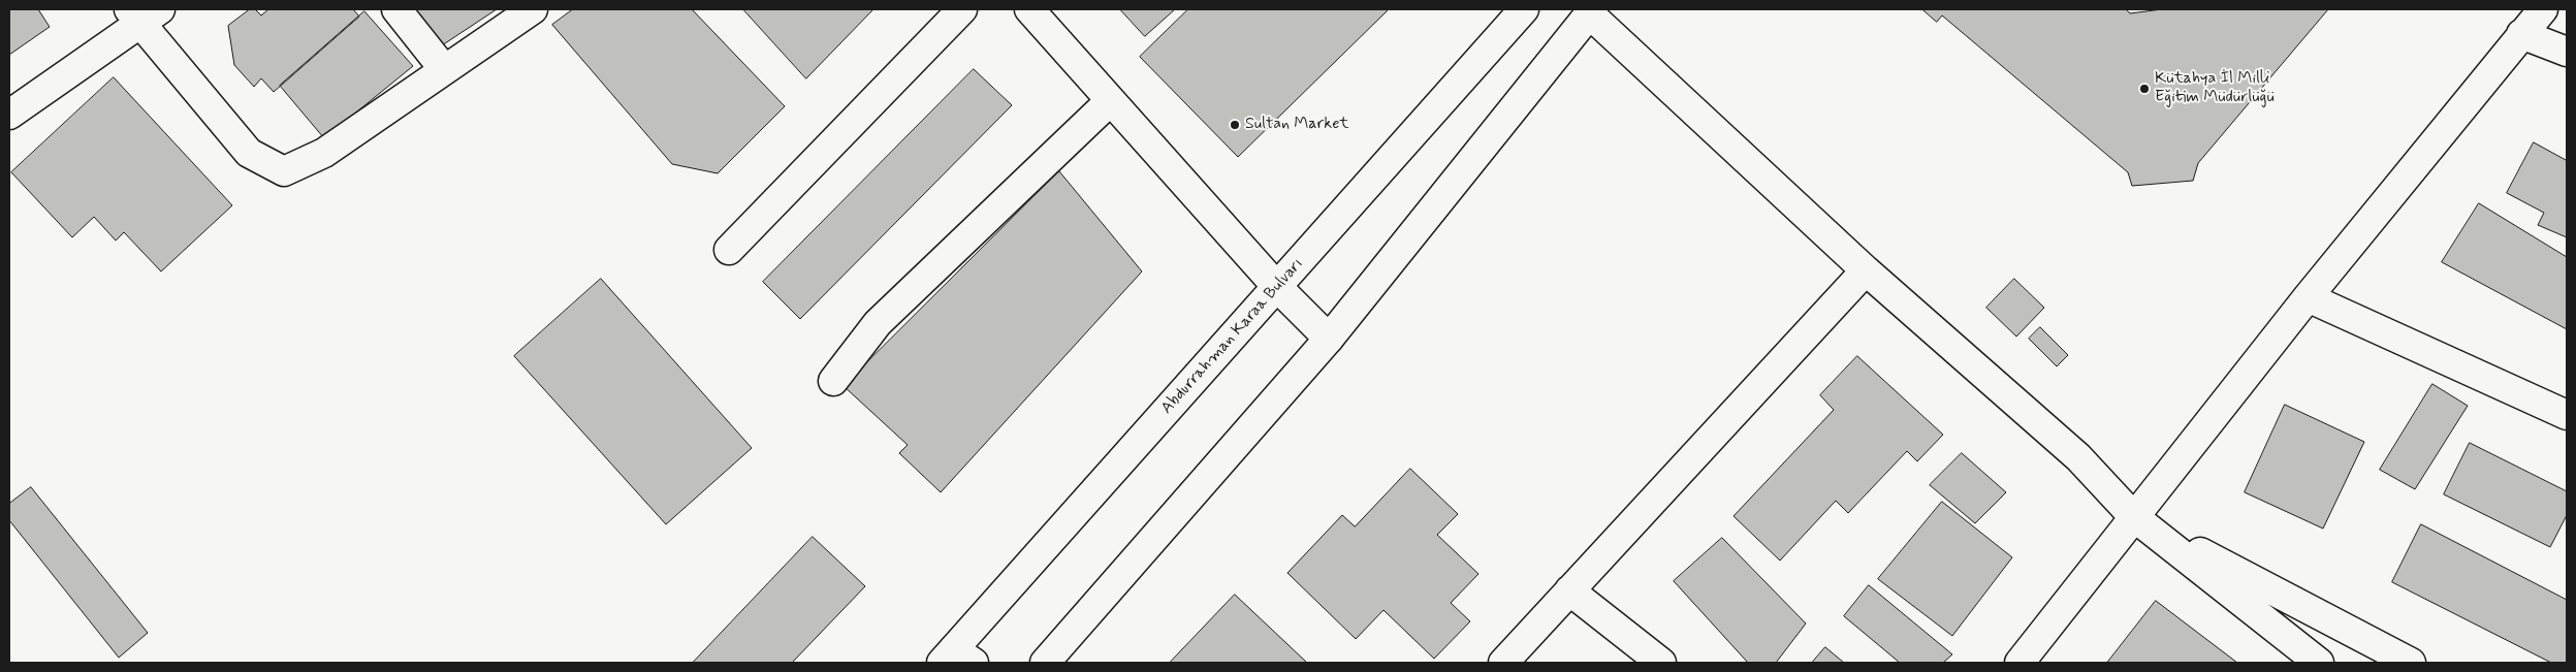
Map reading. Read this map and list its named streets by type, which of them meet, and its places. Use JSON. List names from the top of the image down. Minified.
{"streets":{"street":["Abdurrahman Karaa Bulvarı"]},"places":["Kütahya İl Milli Eğitim Müdürlüğü","Sultan Market"]}
